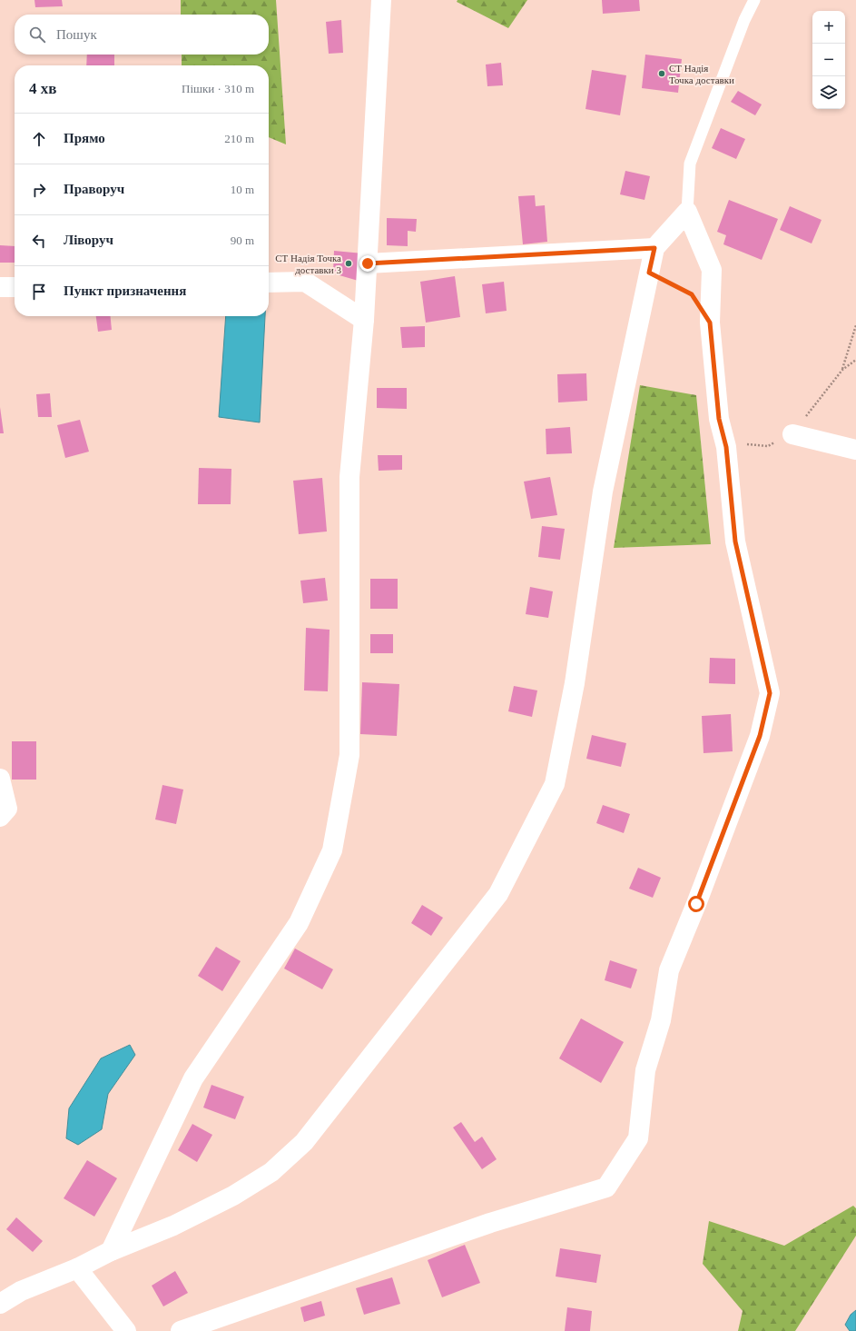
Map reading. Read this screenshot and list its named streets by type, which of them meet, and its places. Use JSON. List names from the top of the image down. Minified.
{"places":["СТ Надія Точка доставки","СТ Надія Точка доставки 3"],"page":{"map_buttons":["+","−"],"search":"Пошук","heading":["4 хв","Пішки · 310 m"],"list":[["Прямо","210 m"],["Праворуч","10 m"],["Ліворуч","90 m"],"Пункт призначення"]}}
